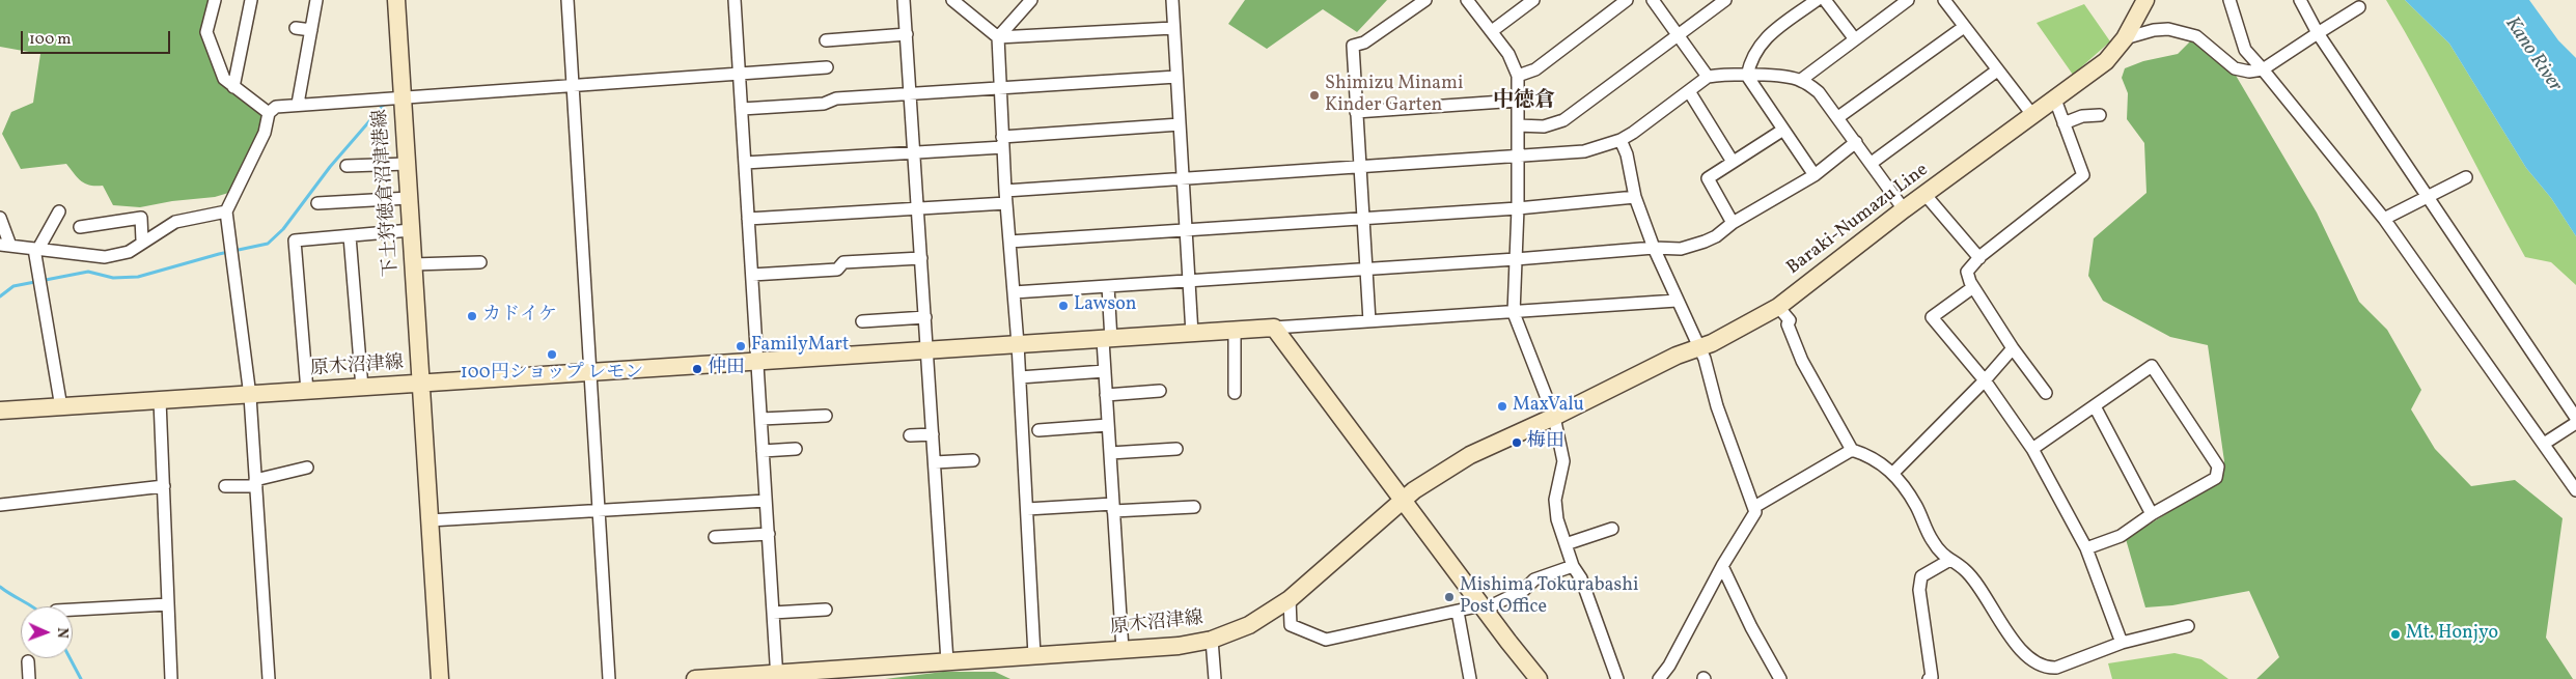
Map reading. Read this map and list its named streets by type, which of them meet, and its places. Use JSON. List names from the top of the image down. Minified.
{"streets":{"main road":["下土狩徳倉沼津港線","Baraki-Numazu Line","原木沼津線"]},"crossings":[["下土狩徳倉沼津港線","原木沼津線"],["Baraki-Numazu Line","原木沼津線"]],"districts":["中徳倉"],"water":["Kano River"],"places":["Shimizu Minami Kinder Garten","Lawson","カドイケ","FamilyMart","100円ショップ レモン","仲田","MaxValu","梅田","Mishima Tokurabashi Post Office","Mt. Honjyo"],"scale_bar":"100 m","north":"right"}
